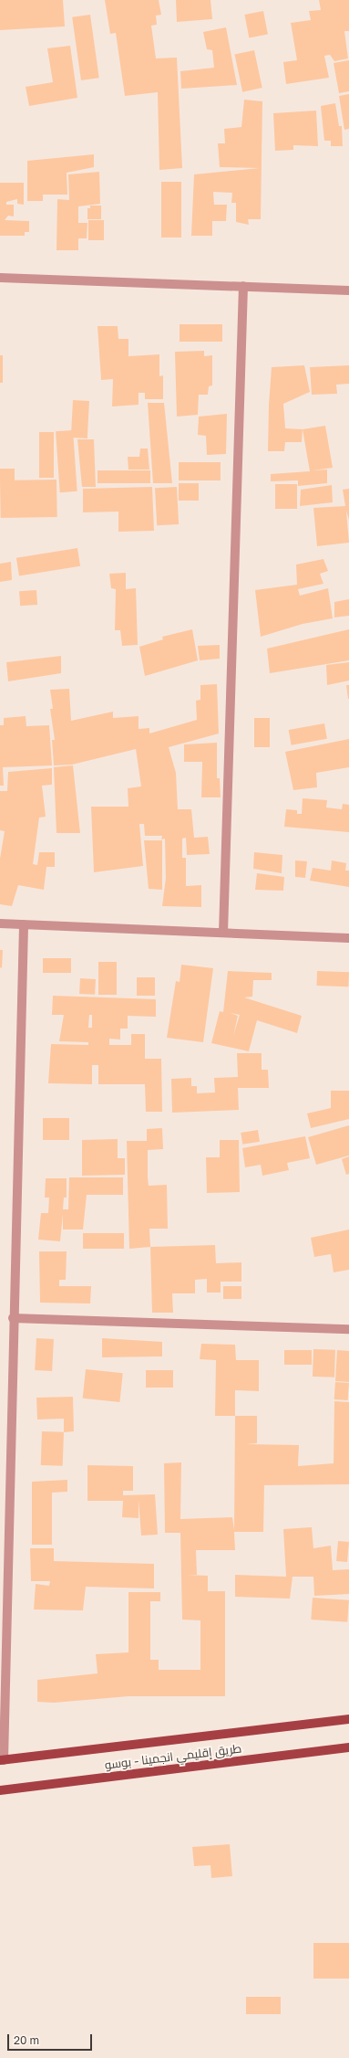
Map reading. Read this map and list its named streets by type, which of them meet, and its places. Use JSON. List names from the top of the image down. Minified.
{"streets":{"main road":["طريق إقليمي انجمينا - بوسو"]},"scale_bar":"20 m"}
